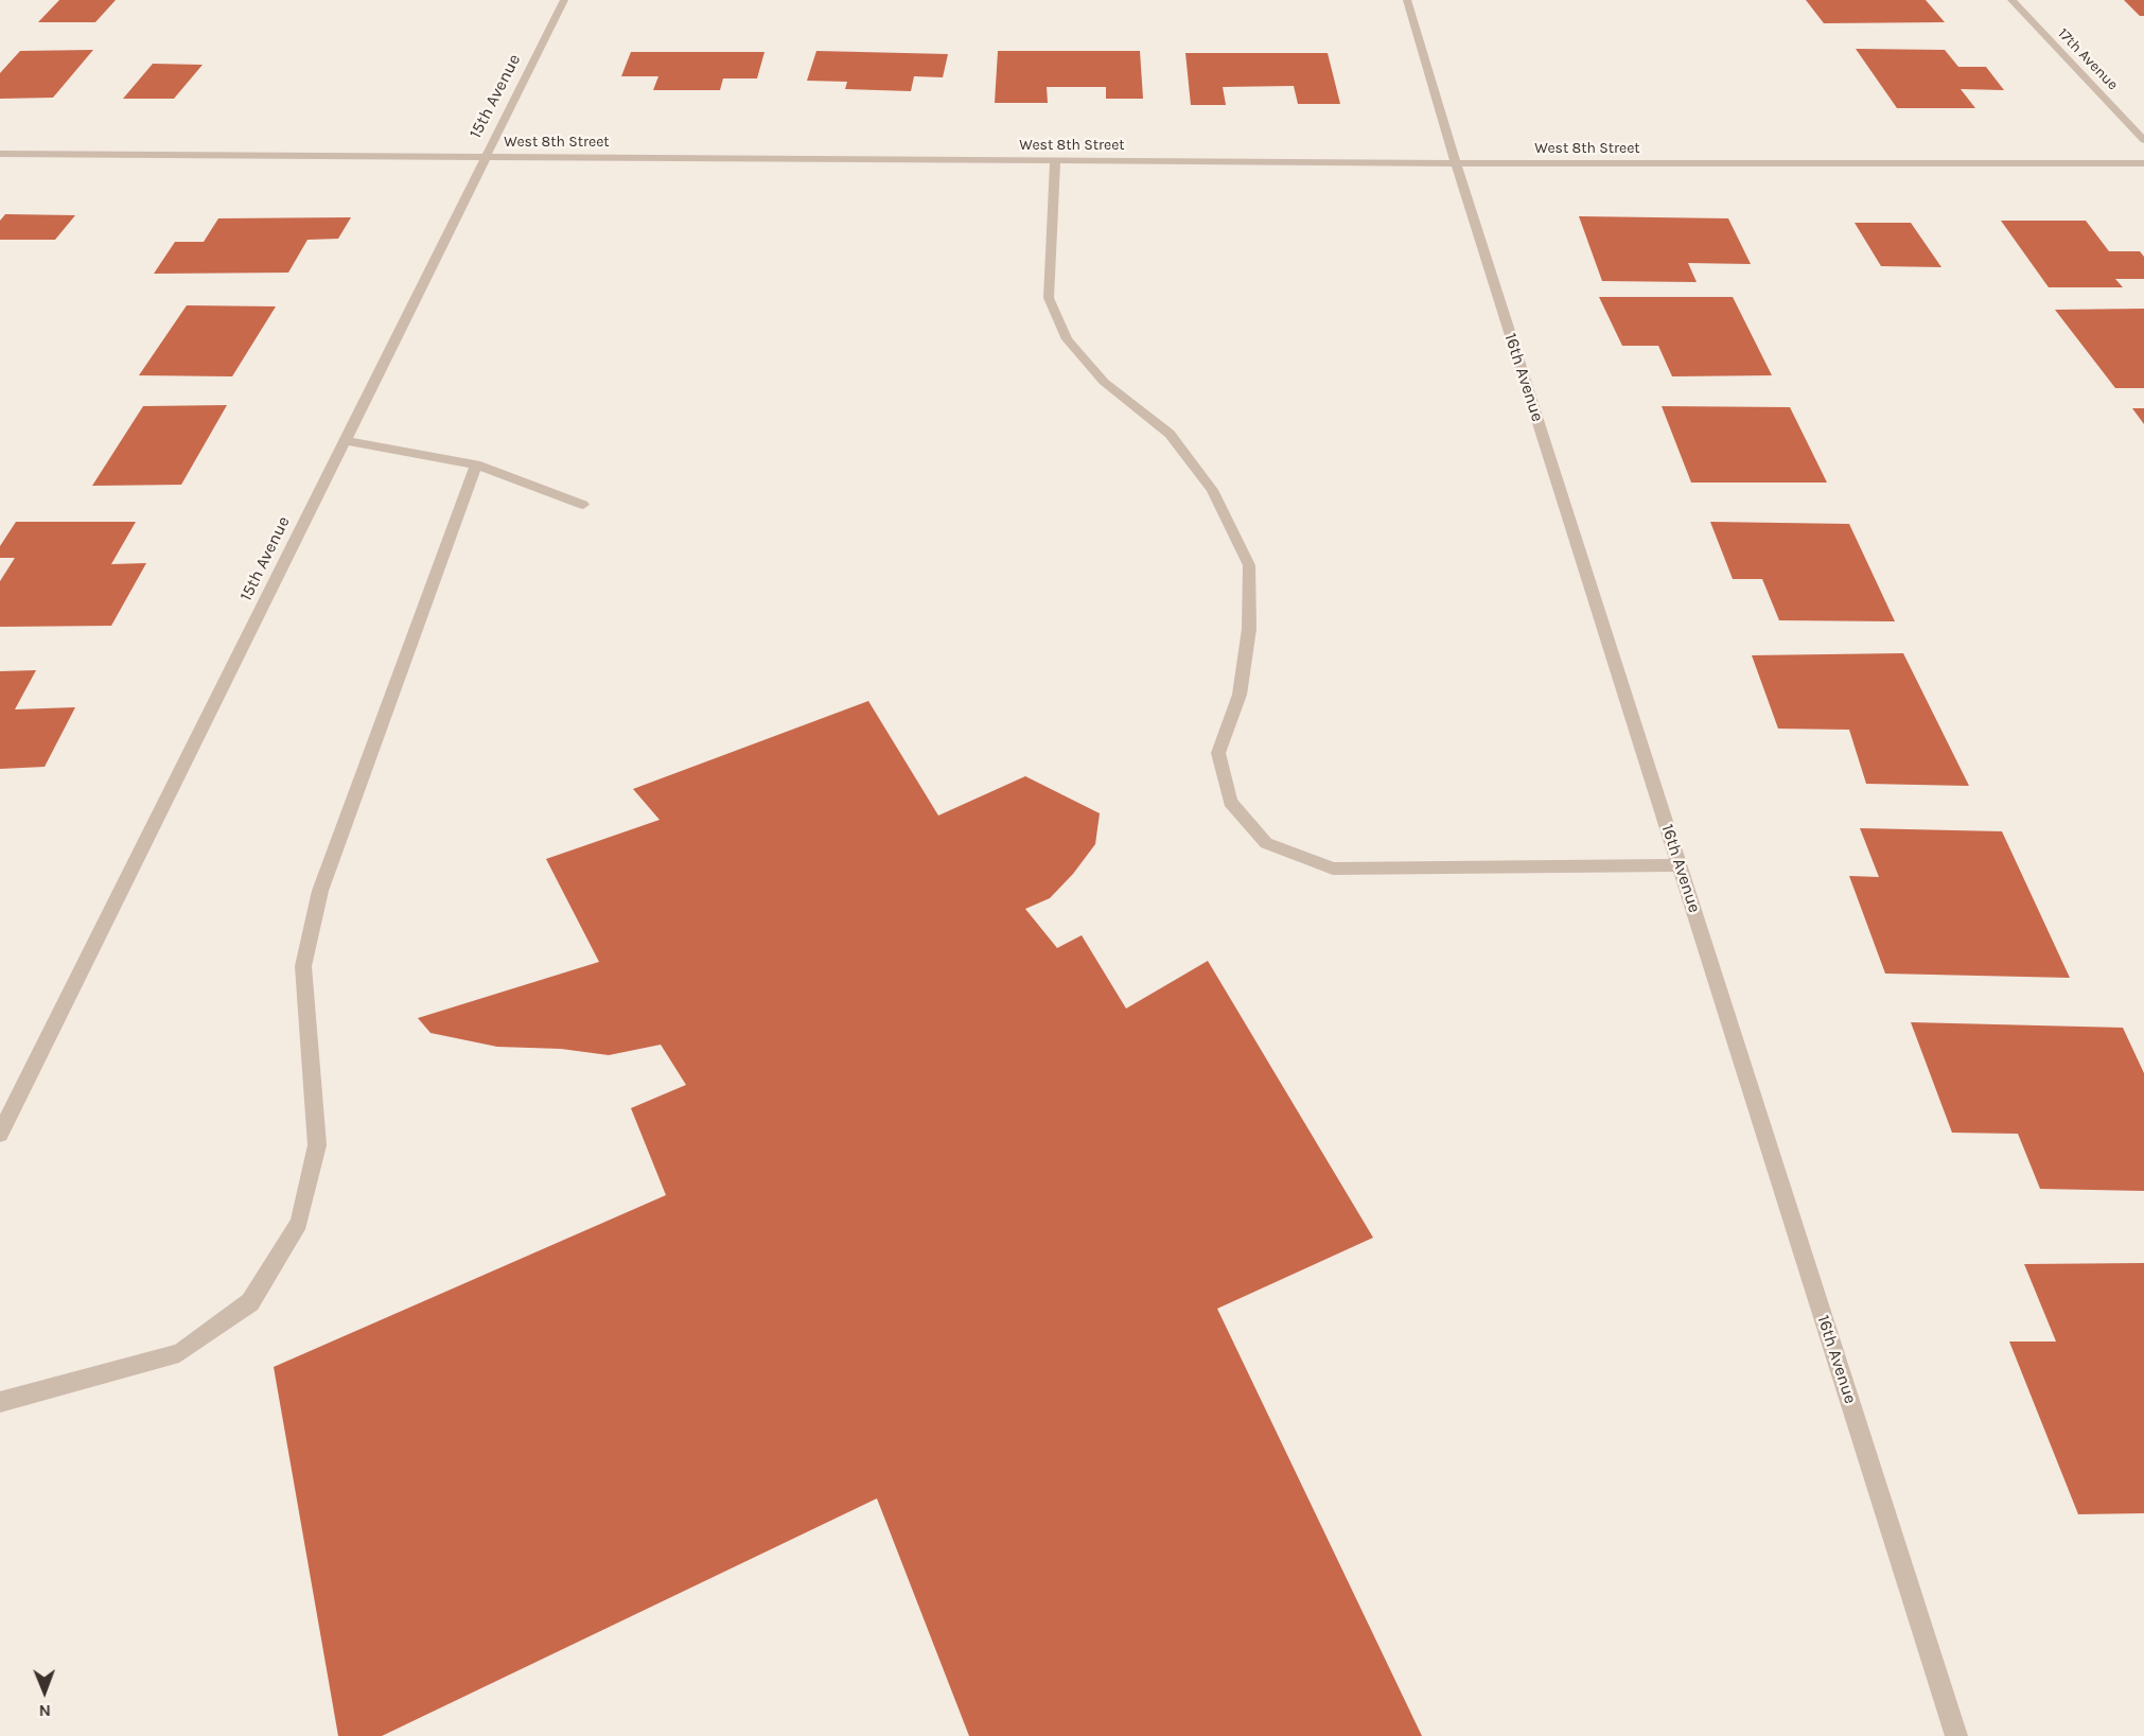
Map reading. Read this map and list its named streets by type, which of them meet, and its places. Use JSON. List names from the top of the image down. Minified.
{"streets":{"street":["17th Avenue","15th Avenue","West 8th Street","16th Avenue"]},"crossings":[["15th Avenue","West 8th Street"],["West 8th Street","16th Avenue"]],"north":"bottom"}
